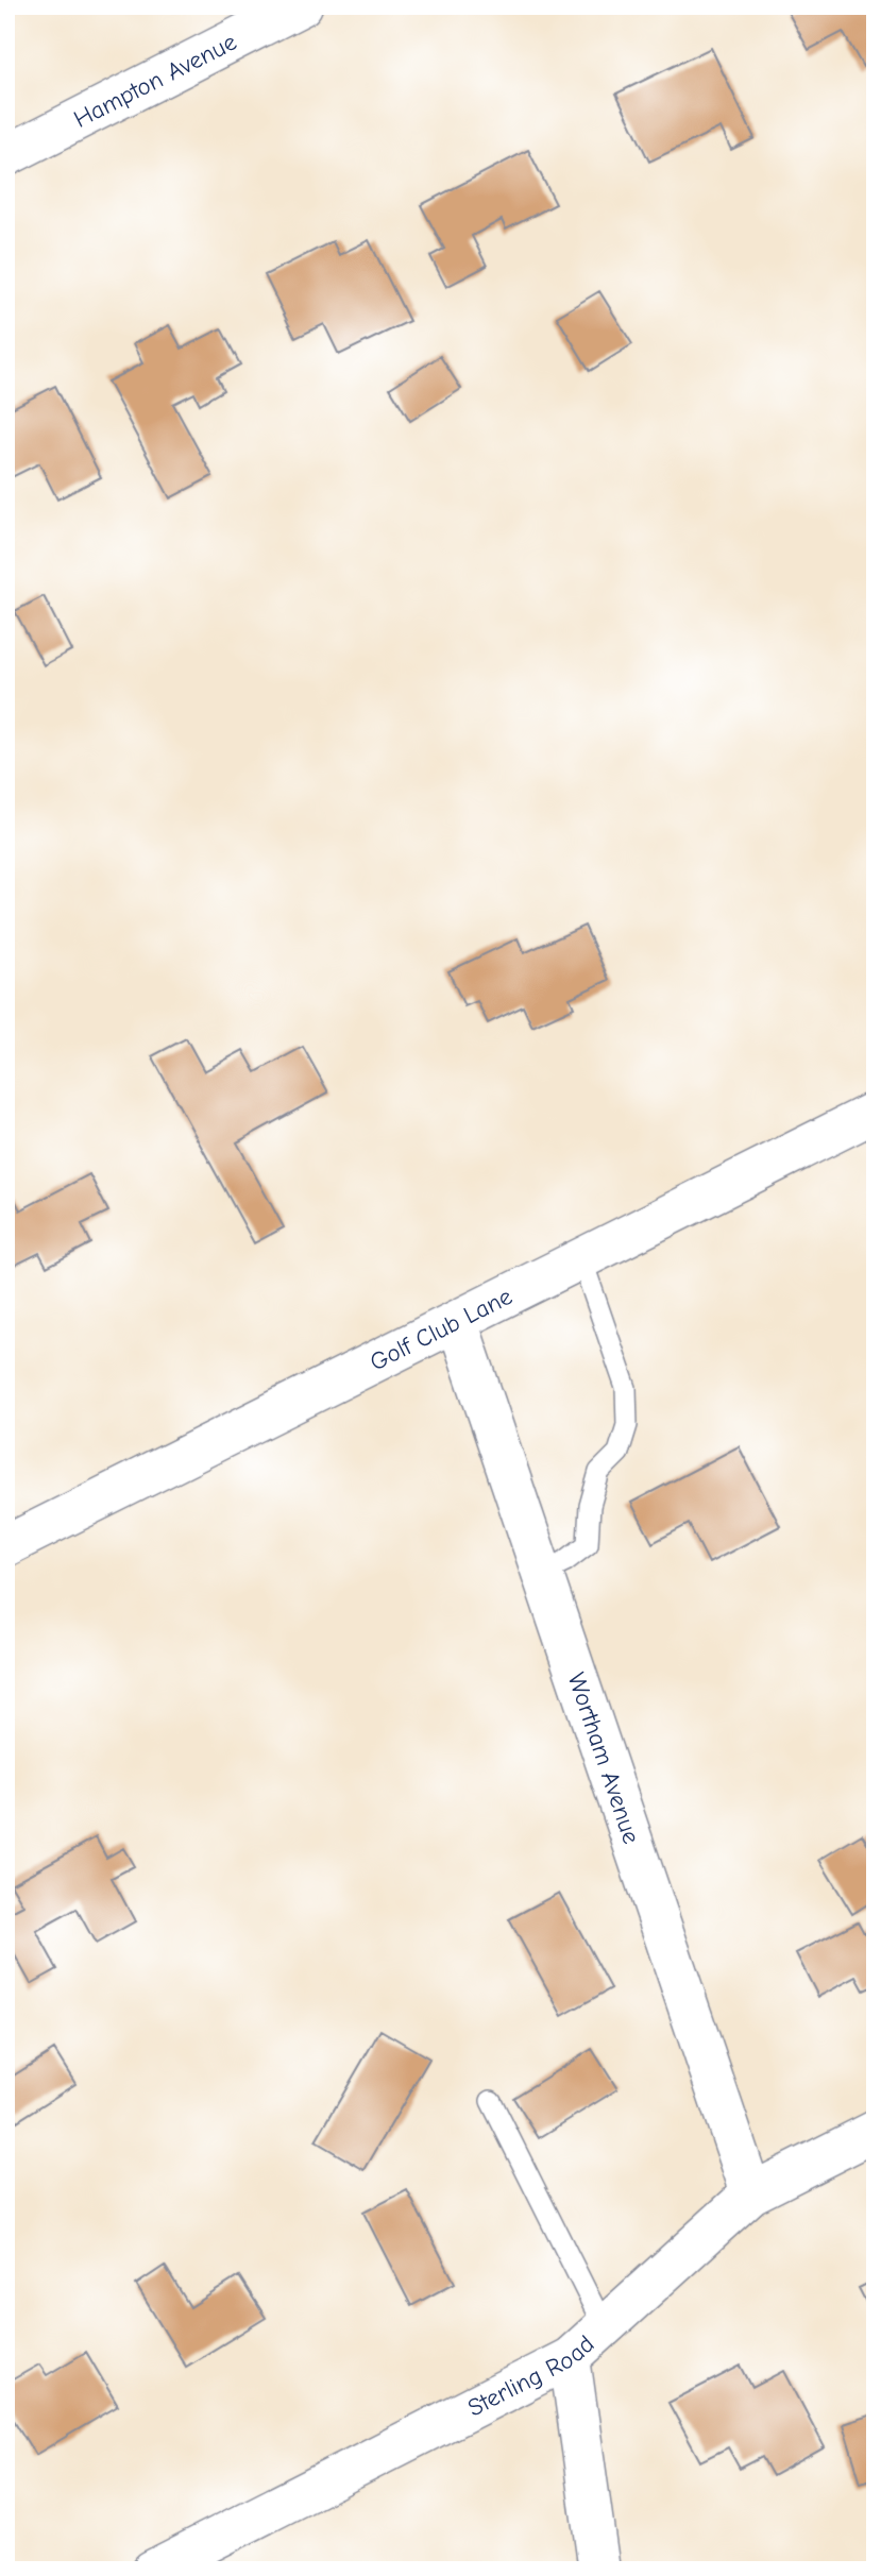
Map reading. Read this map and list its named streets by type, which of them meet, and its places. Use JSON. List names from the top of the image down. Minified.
{"streets":{"street":["Hampton Avenue","Golf Club Lane","Wortham Avenue","Sterling Road"]},"crossings":[["Golf Club Lane","Wortham Avenue"],["Wortham Avenue","Sterling Road"]]}
